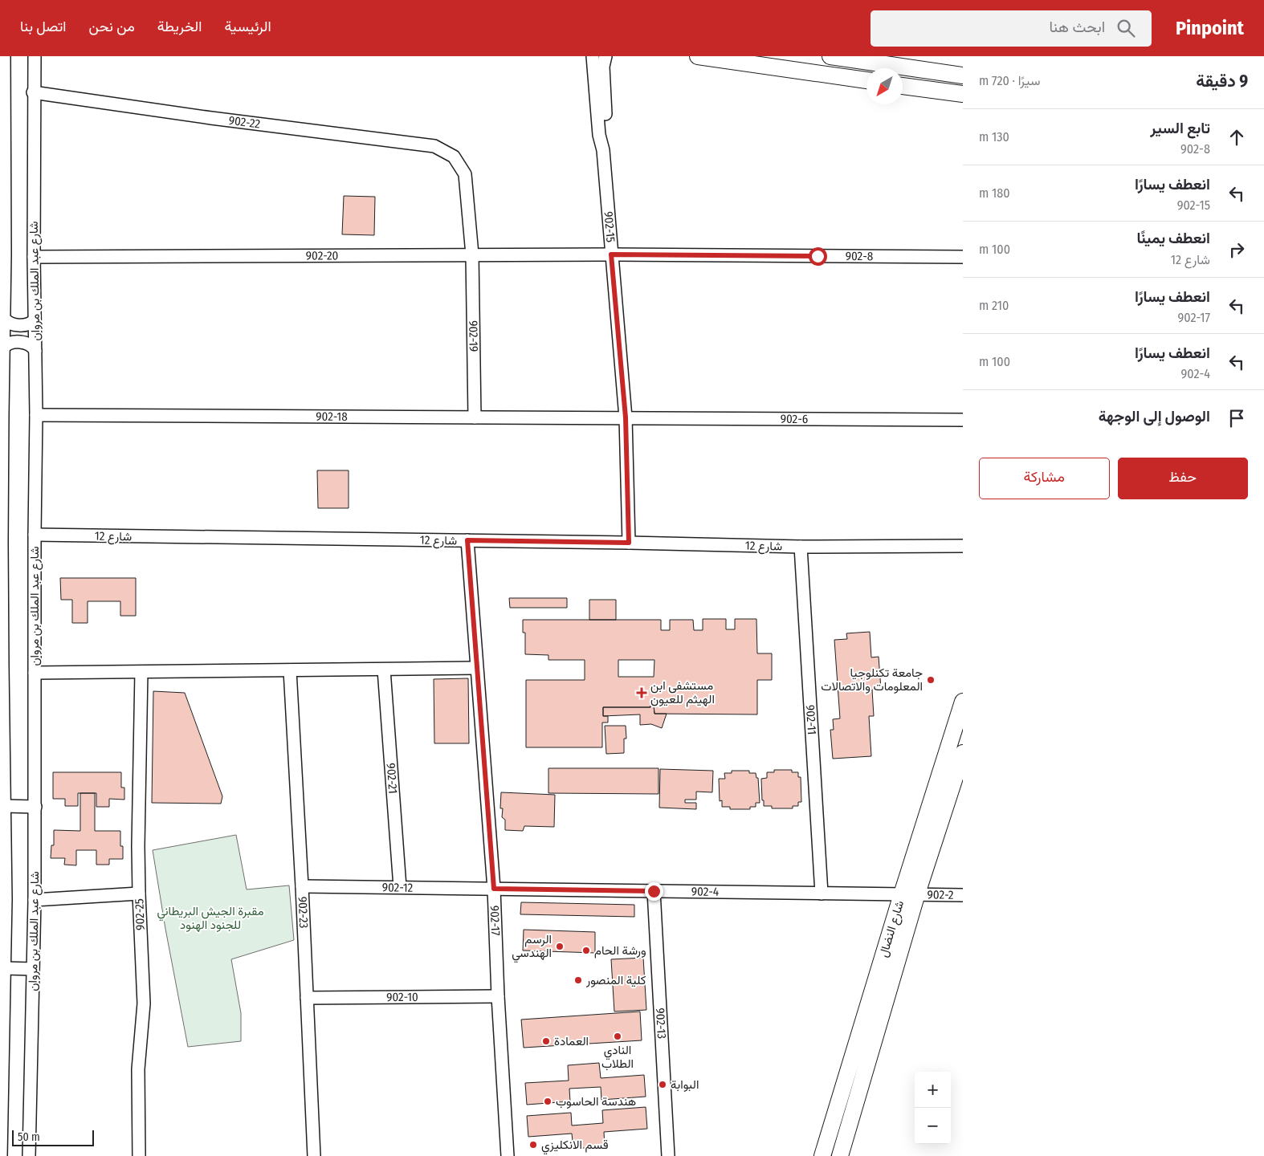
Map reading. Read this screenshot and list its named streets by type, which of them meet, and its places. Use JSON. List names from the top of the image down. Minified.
{"streets":{"main road":["شارع النضال"],"street":["902-22","902-15","902-20","902-8","شارع عبد الملك بن مروان","902-19","902-18","902-6","شارع 12","902-11","902-21","902-12","902-4","902-2","902-23","902-25","902-17","902-10","902-13"]},"crossings":[["902-22","شارع عبد الملك بن مروان"],["902-22","902-19"],["902-15","902-20"],["902-15","902-8"],["902-15","902-18"],["902-15","902-6"],["902-15","شارع 12"],["902-20","902-8"],["902-20","شارع عبد الملك بن مروان"],["902-20","902-19"],["شارع عبد الملك بن مروان","902-18"],["شارع عبد الملك بن مروان","شارع 12"],["902-19","902-18"],["902-18","902-6"],["شارع 12","902-11"],["شارع 12","902-17"],["902-11","902-4"],["902-21","902-12"],["902-12","902-4"],["902-12","902-23"],["902-12","902-17"],["902-4","902-2"],["902-4","902-17"],["902-4","شارع النضال"],["902-4","902-13"],["902-2","شارع النضال"],["902-23","902-10"],["902-17","902-10"]],"parks":["مقبرة الجيش البريطاني للجنود الهنود"],"places":{"other":["جامعة تكنلوجيا المعلومات والاتصالات","الرسم الهندسي","ورشة الحام","كلية المنصور","النادي الطلاب","العمادة","البوابة","هندسة الحاسوب","قسم الانكليزي"],"health":["مستشفى ابن الهيثم للعيون"]},"scale_bar":"50 m","north":"bottom left","page":{"header":"Pinpoint","search":"ابحث هنا","nav":["الرئيسية","الخريطة","من نحن","اتصل بنا"],"heading":["9 دقيقة","سيرًا · 720 m"],"list":[["تابع السير","902-8","130 m"],["انعطف يسارًا","902-15","180 m"],["انعطف يمينًا","شارع 12","100 m"],["انعطف يسارًا","902-17","210 m"],["انعطف يسارًا","902-4","100 m"],"الوصول إلى الوجهة"],"buttons":["حفظ","مشاركة"],"map_buttons":["+","−"],"scale":"50 m"}}
